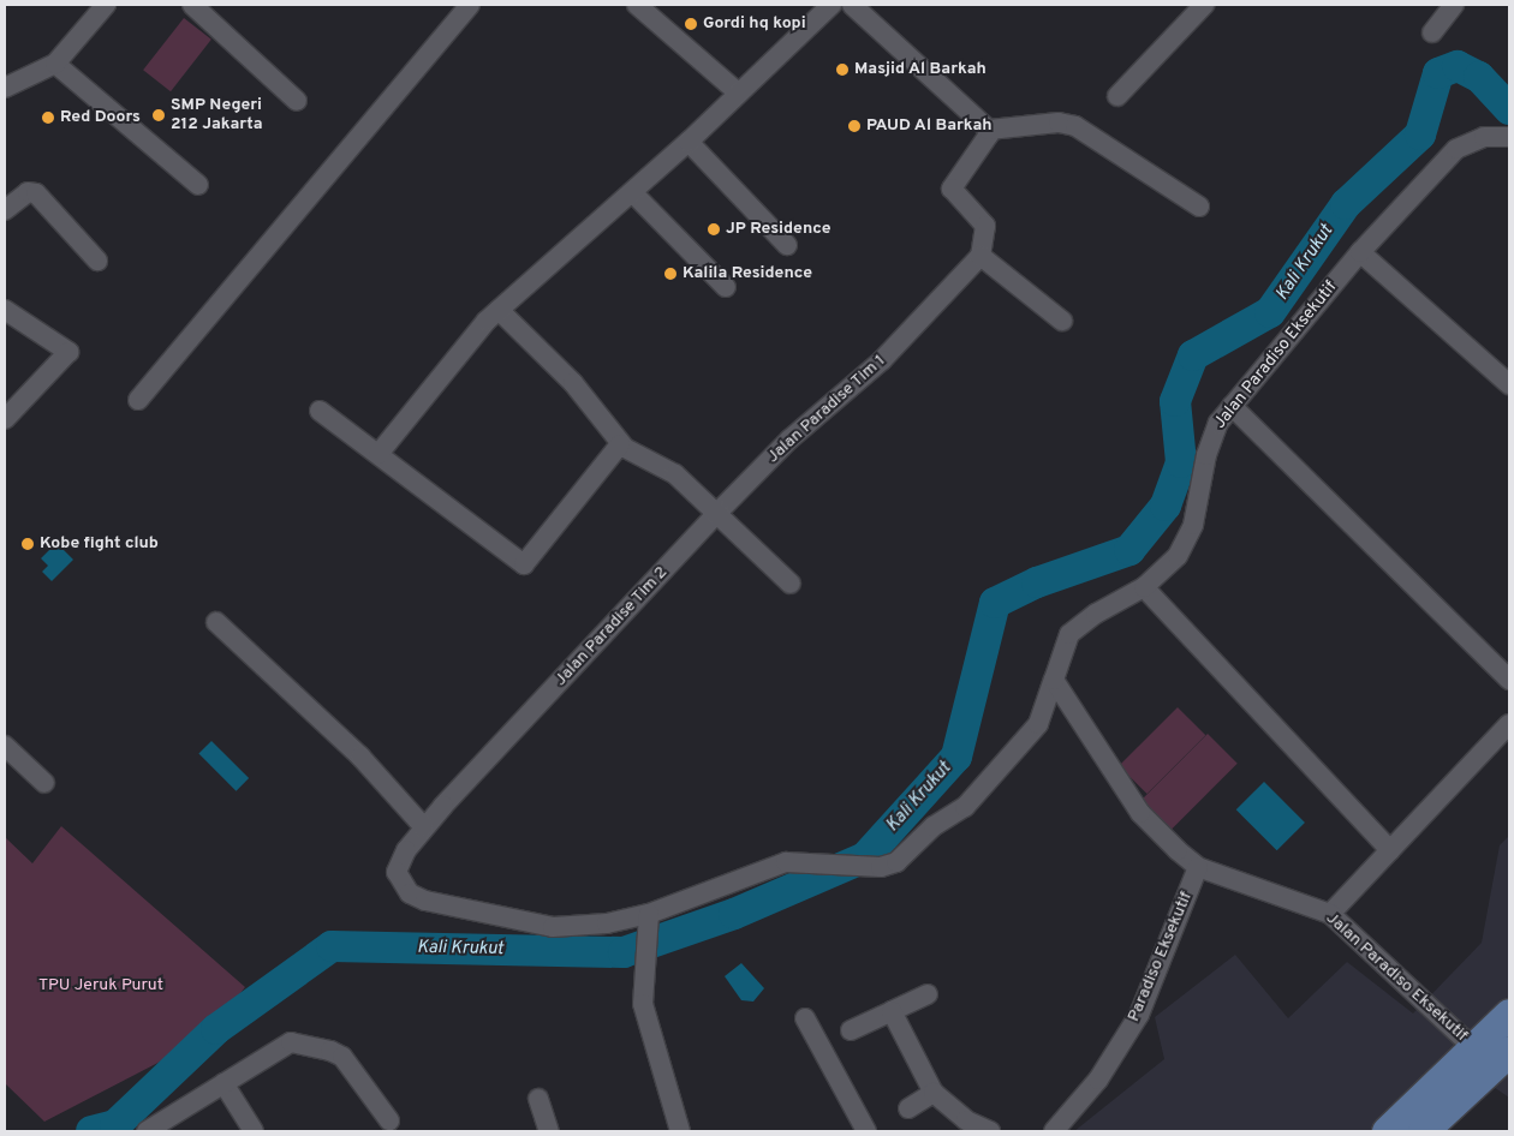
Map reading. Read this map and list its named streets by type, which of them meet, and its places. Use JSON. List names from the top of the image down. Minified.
{"streets":{"street":["Jalan Paradiso Eksekutif","Jalan Paradise Tim 1","Jalan Paradise Tim 2","Paradiso Eksekutif"]},"crossings":[["Jalan Paradiso Eksekutif","Paradiso Eksekutif"],["Jalan Paradise Tim 1","Jalan Paradise Tim 2"]],"water":["Kali Krukut"],"parks":["TPU Jeruk Purut"],"places":["Gordi hq kopi","Masjid Al Barkah","SMP Negeri 212 Jakarta","Red Doors","PAUD Al Barkah","JP Residence","Kalila Residence","Kobe fight club"]}
